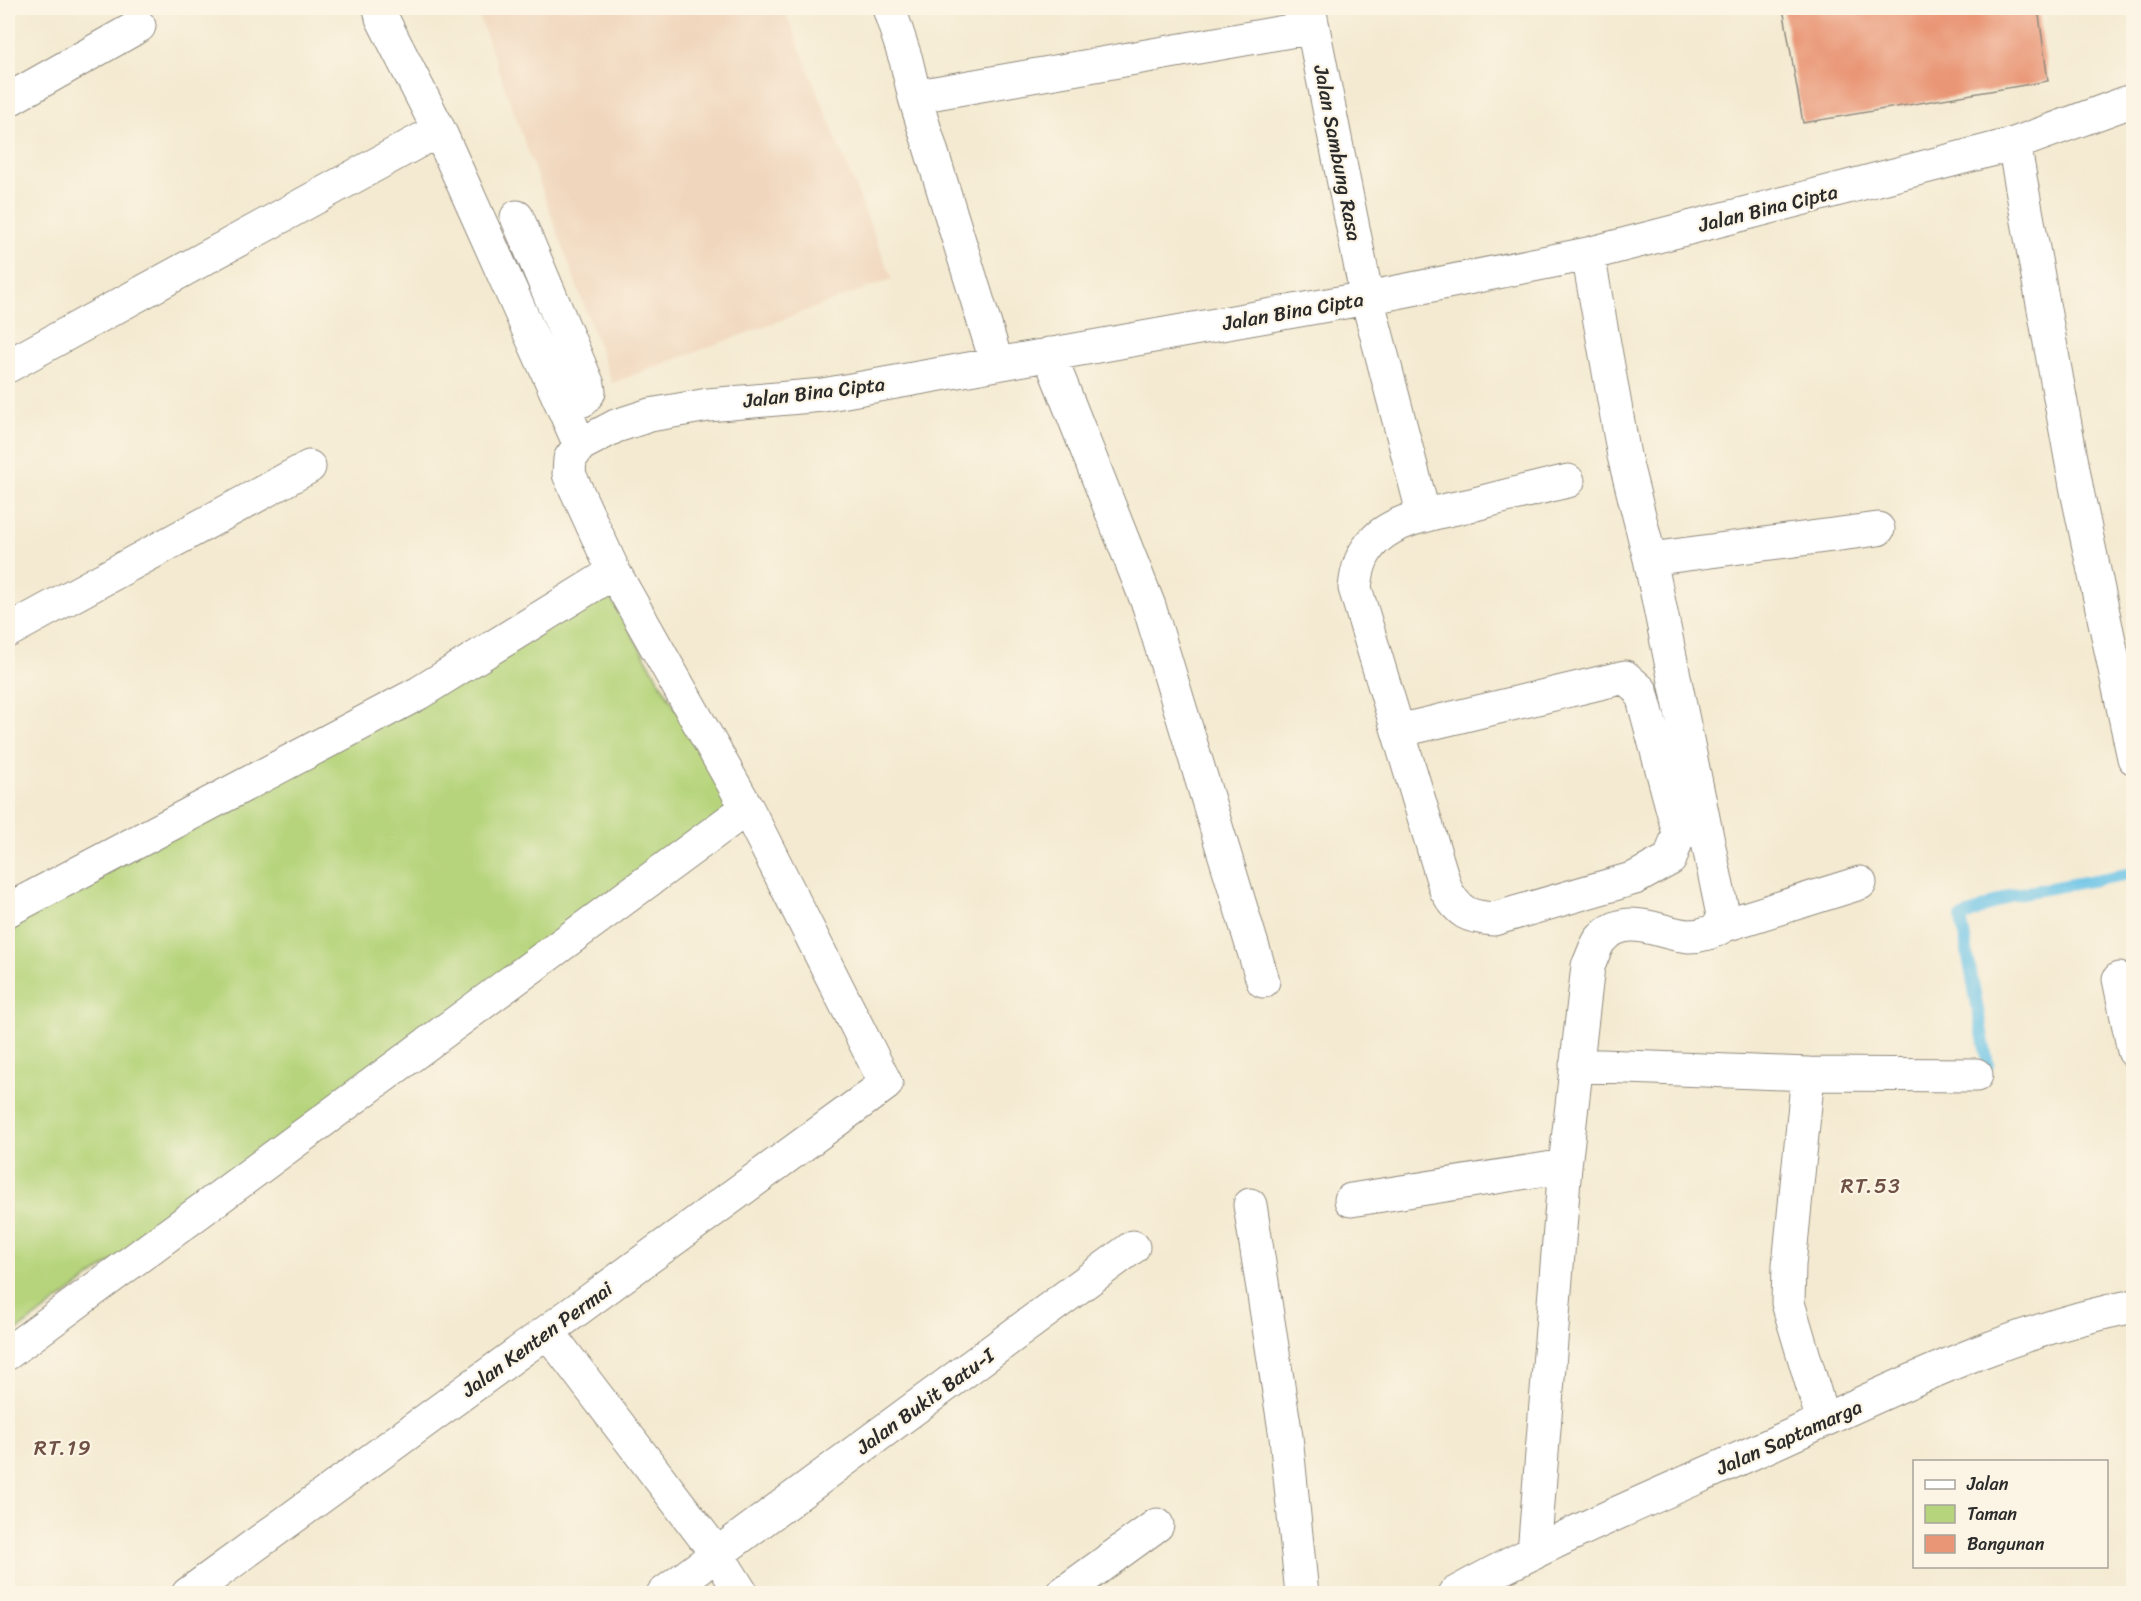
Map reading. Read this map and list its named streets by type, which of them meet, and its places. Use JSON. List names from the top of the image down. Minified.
{"streets":{"street":["Jalan Sambung Rasa","Jalan Bina Cipta","Jalan Kenten Permai","Jalan Bukit Batu-I","Jalan Saptamarga"]},"crossings":[["Jalan Sambung Rasa","Jalan Bina Cipta"]],"districts":["RT.53","RT.19"],"legend":["Jalan","Taman","Bangunan"]}
